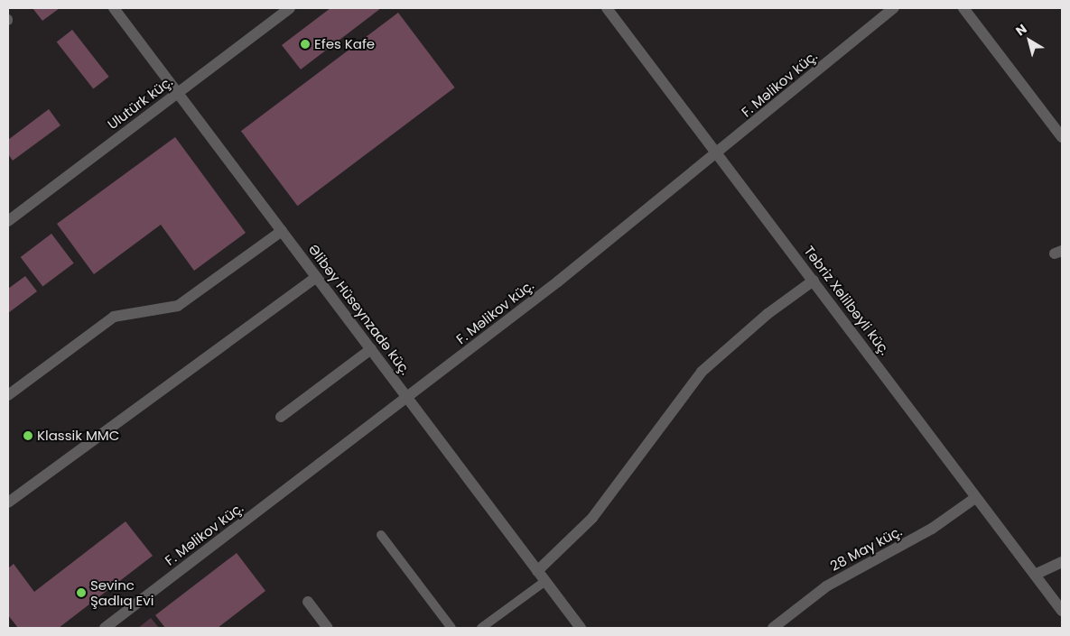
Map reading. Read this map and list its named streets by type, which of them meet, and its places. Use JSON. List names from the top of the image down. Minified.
{"streets":{"street":["F. Məlikov küç.","Ulutürk küç.","Təbriz Xəlilbəyli küç.","Əlibəy Hüseynzadə küç.","28 May küç."]},"crossings":[["F. Məlikov küç.","Təbriz Xəlilbəyli küç."],["F. Məlikov küç.","Əlibəy Hüseynzadə küç."],["Ulutürk küç.","Əlibəy Hüseynzadə küç."],["Təbriz Xəlilbəyli küç.","28 May küç."]],"places":["Efes Kafe","Klassik MMC","Sevinc Şadlıq Evi"],"north":"top left"}
